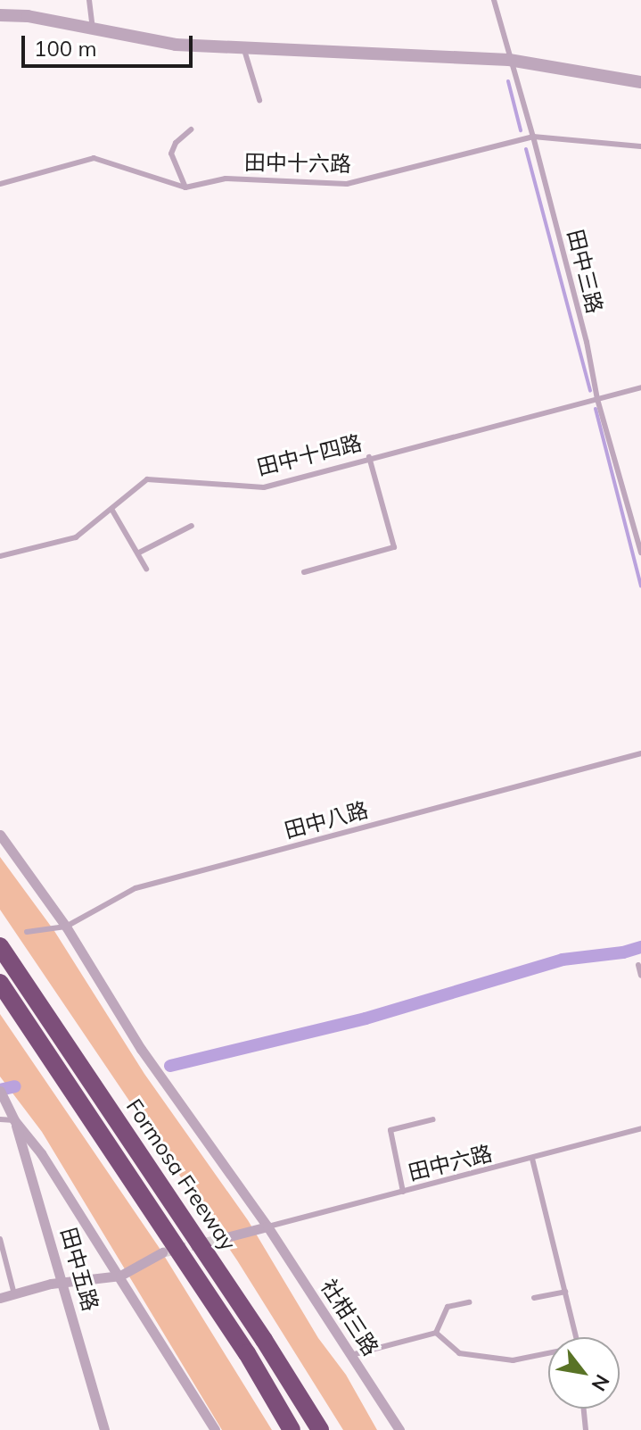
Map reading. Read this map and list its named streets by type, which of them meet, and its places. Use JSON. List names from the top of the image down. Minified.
{"streets":{"highway":["Formosa Freeway"],"street":["田中五路","社柑三路"],"lane":["田中十六路","田中三路","田中十四路","田中八路","田中六路"]},"crossings":[["田中十六路","田中三路"],["田中三路","田中十四路"],["田中八路","社柑三路"],["田中六路","社柑三路"]],"scale_bar":"100 m","north":"bottom right"}
